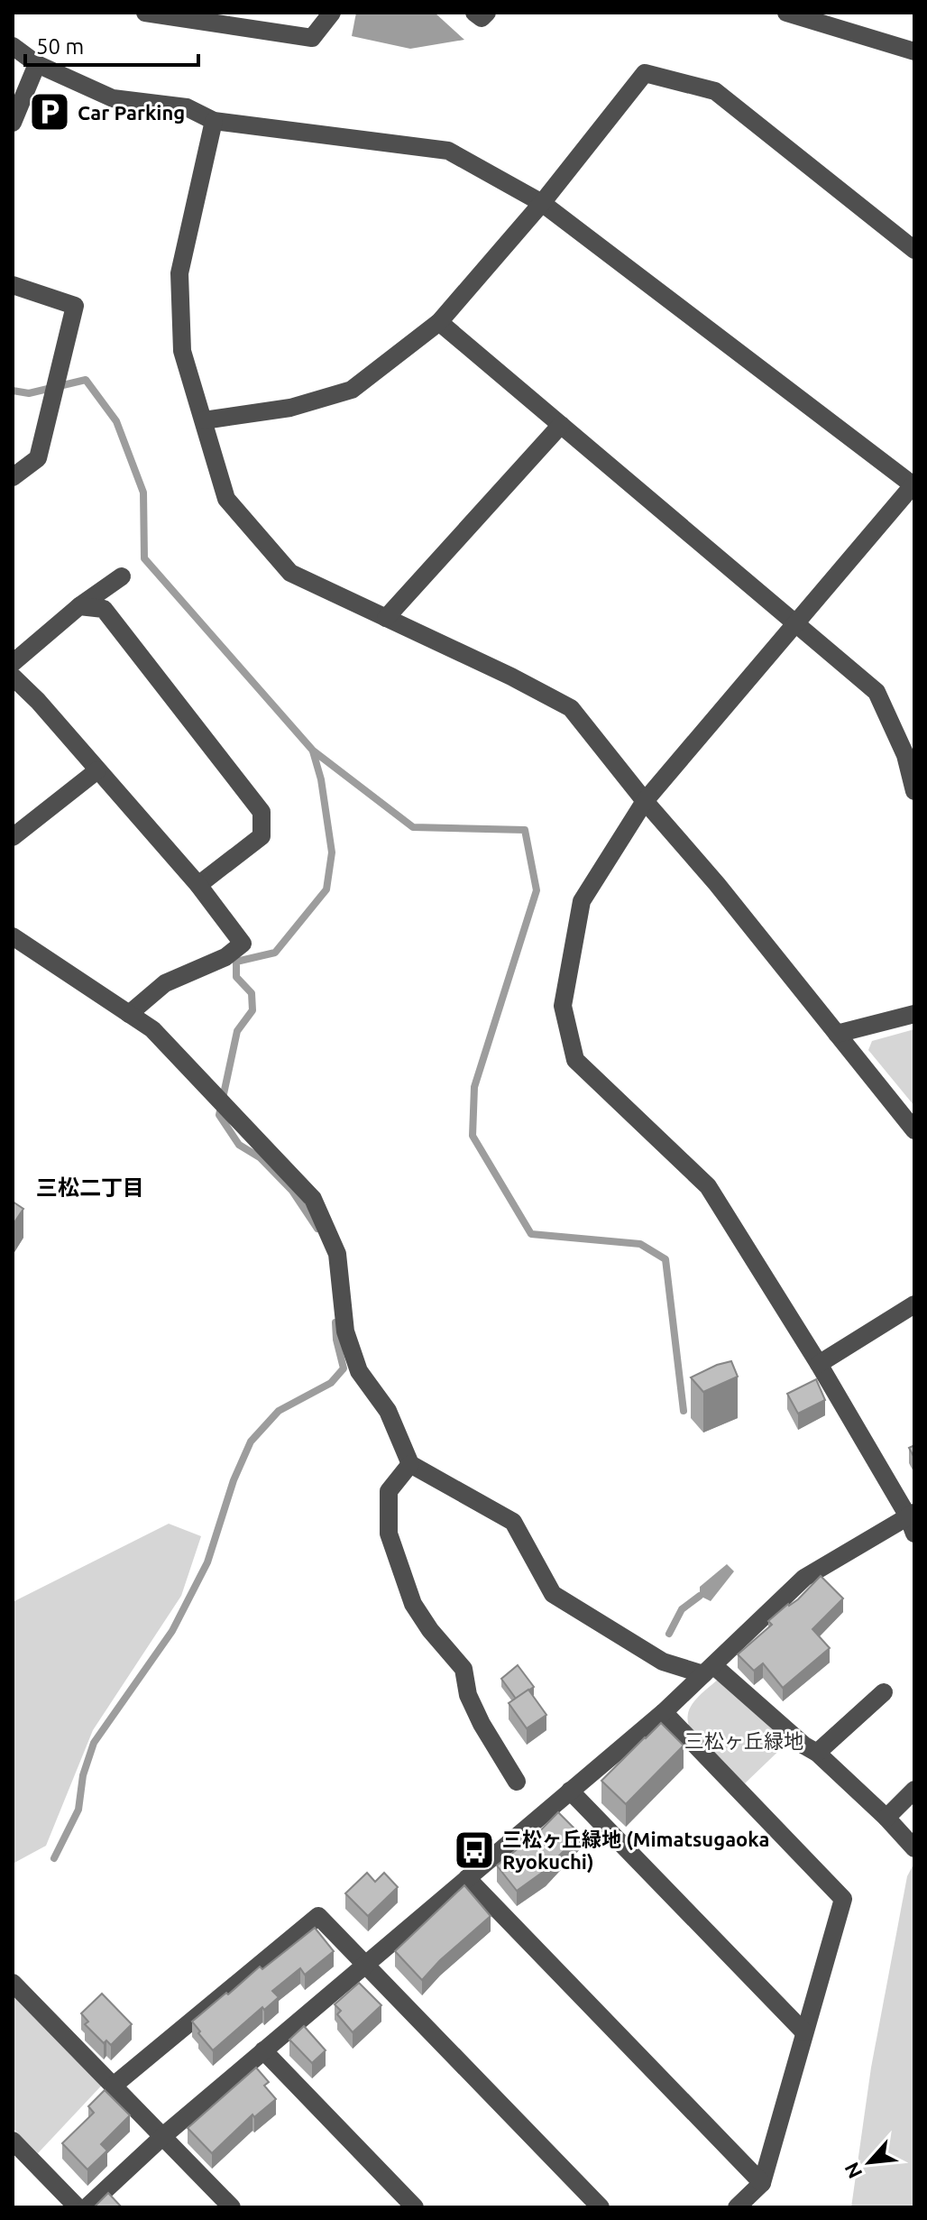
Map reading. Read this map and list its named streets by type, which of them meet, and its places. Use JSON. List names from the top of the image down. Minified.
{"districts":["三松二丁目"],"parks":["三松ヶ丘緑地"],"places":{"parking":["Car Parking"],"bus stop":["三松ヶ丘緑地 (Mimatsugaoka Ryokuchi)"]},"scale_bar":"50 m","north":"bottom left"}
